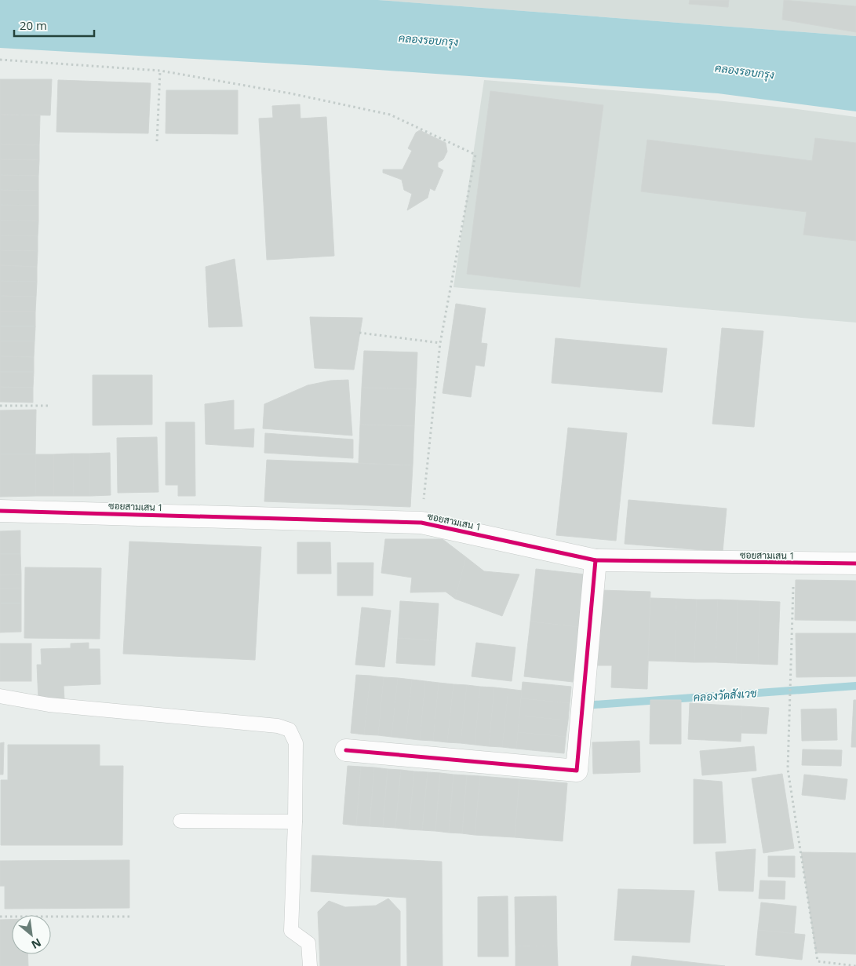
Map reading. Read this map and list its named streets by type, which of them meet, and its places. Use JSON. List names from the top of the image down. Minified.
{"streets":{"street":["ซอยสามเสน 1"]},"water":["คลองรอบกรุง","คลองวัดสังเวช"],"scale_bar":"20 m","north":"bottom right"}
